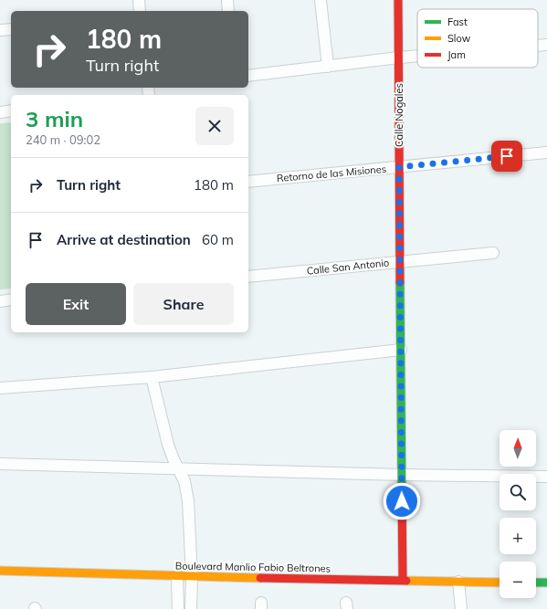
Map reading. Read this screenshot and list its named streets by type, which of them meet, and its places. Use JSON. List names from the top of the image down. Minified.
{"streets":{"street":["Calle Nogales","Retorno de las Misiones","Calle San Antonio","Boulevard Manlio Fabio Beltrones"]},"crossings":[["Calle Nogales","Retorno de las Misiones"],["Calle Nogales","Calle San Antonio"],["Calle Nogales","Boulevard Manlio Fabio Beltrones"]],"legend":["Fast","Slow","Jam"],"north":"top","page":{"turn":["180 m","Turn right"],"heading":["3 min","240 m · 09:02"],"list":[{"name":"Turn right","value":"180 m"},{"name":"Arrive at destination","value":"60 m"}],"buttons":["Exit","Share"],"map_buttons":["+","−"]}}
